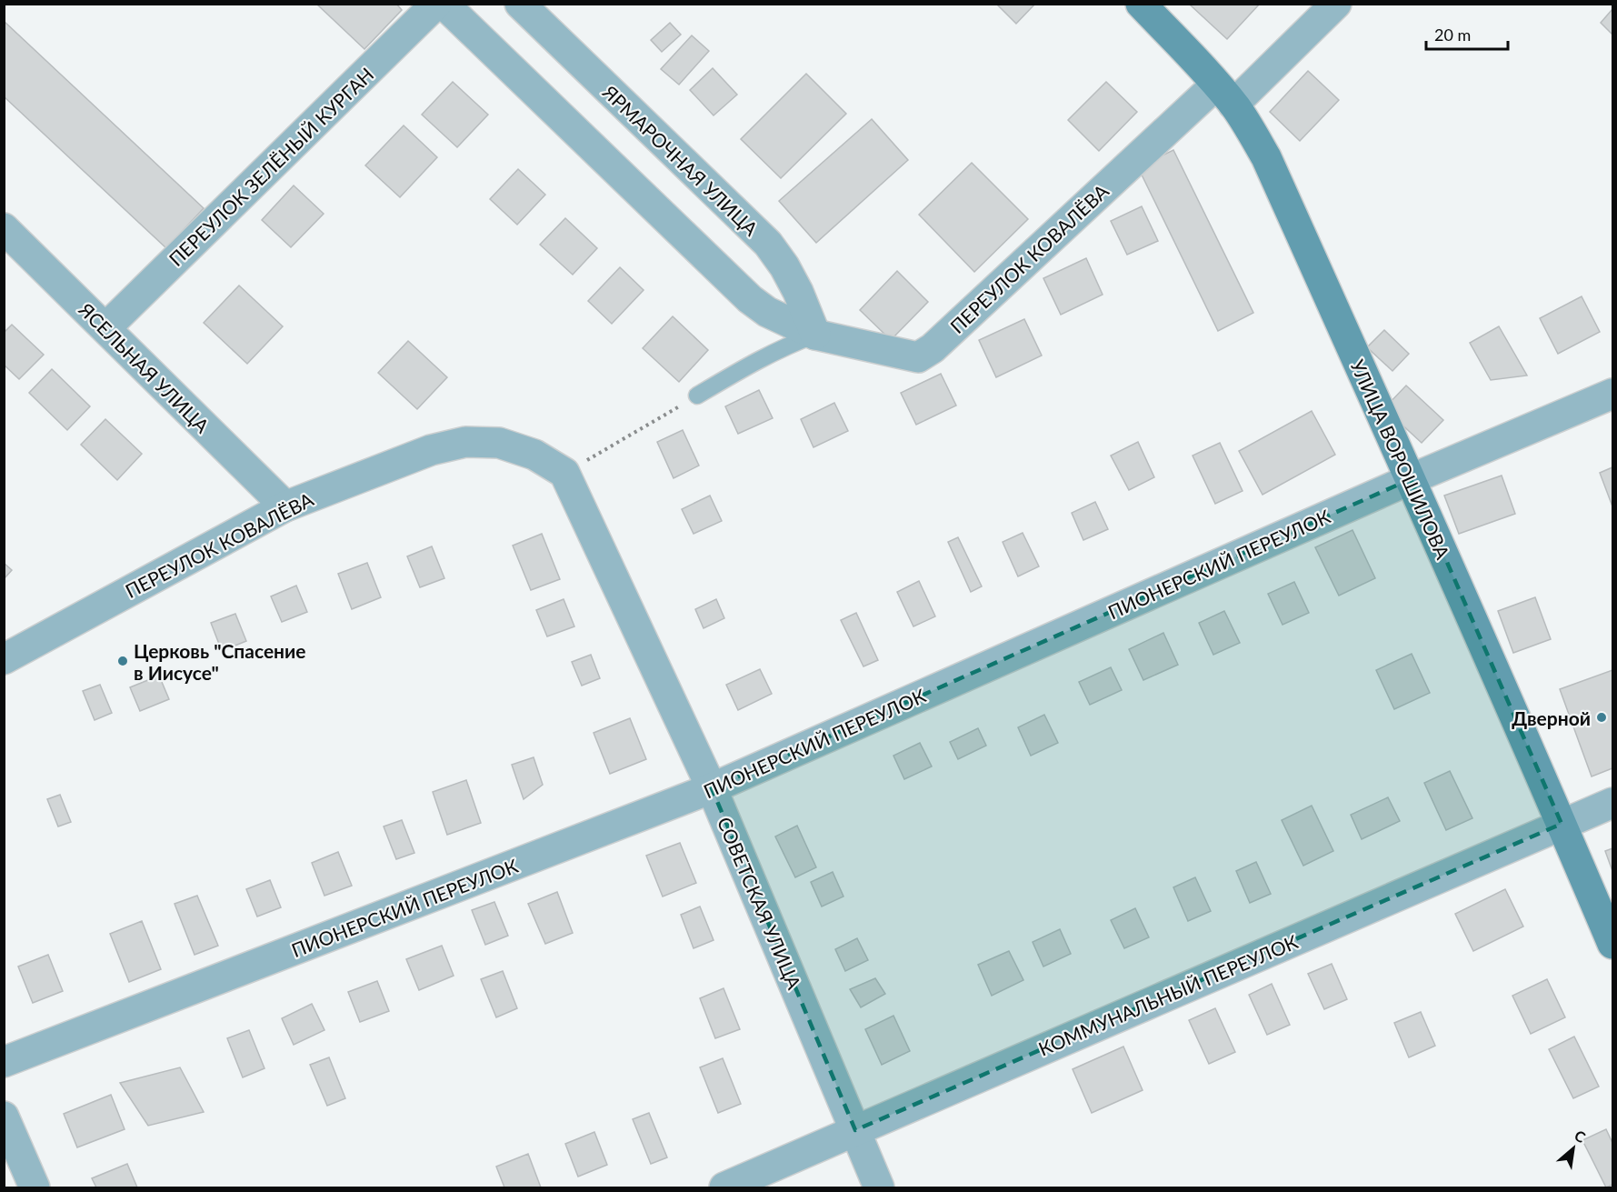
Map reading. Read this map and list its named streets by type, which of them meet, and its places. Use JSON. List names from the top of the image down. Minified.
{"streets":{"main road":["УЛИЦА ВОРОШИЛОВА"],"street":["ЯРМАРОЧНАЯ УЛИЦА","ПЕРЕУЛОК ЗЕЛЁНЫЙ КУРГАН","ПЕРЕУЛОК КОВАЛЁВА","ЯСЕЛЬНАЯ УЛИЦА","ПИОНЕРСКИЙ ПЕРЕУЛОК","СОВЕТСКАЯ УЛИЦА","КОММУНАЛЬНЫЙ ПЕРЕУЛОК"]},"crossings":[["ЯРМАРОЧНАЯ УЛИЦА","ПЕРЕУЛОК КОВАЛЁВА"],["ПЕРЕУЛОК ЗЕЛЁНЫЙ КУРГАН","ЯСЕЛЬНАЯ УЛИЦА"],["ПЕРЕУЛОК КОВАЛЁВА","ЯСЕЛЬНАЯ УЛИЦА"],["ПЕРЕУЛОК КОВАЛЁВА","УЛИЦА ВОРОШИЛОВА"],["ПЕРЕУЛОК КОВАЛЁВА","СОВЕТСКАЯ УЛИЦА"],["УЛИЦА ВОРОШИЛОВА","ПИОНЕРСКИЙ ПЕРЕУЛОК"],["УЛИЦА ВОРОШИЛОВА","КОММУНАЛЬНЫЙ ПЕРЕУЛОК"],["ПИОНЕРСКИЙ ПЕРЕУЛОК","СОВЕТСКАЯ УЛИЦА"],["СОВЕТСКАЯ УЛИЦА","КОММУНАЛЬНЫЙ ПЕРЕУЛОК"]],"places":["Церковь \"Спасение в Иисусе\"","Дверной"],"scale_bar":"20 m","north":"top right"}
